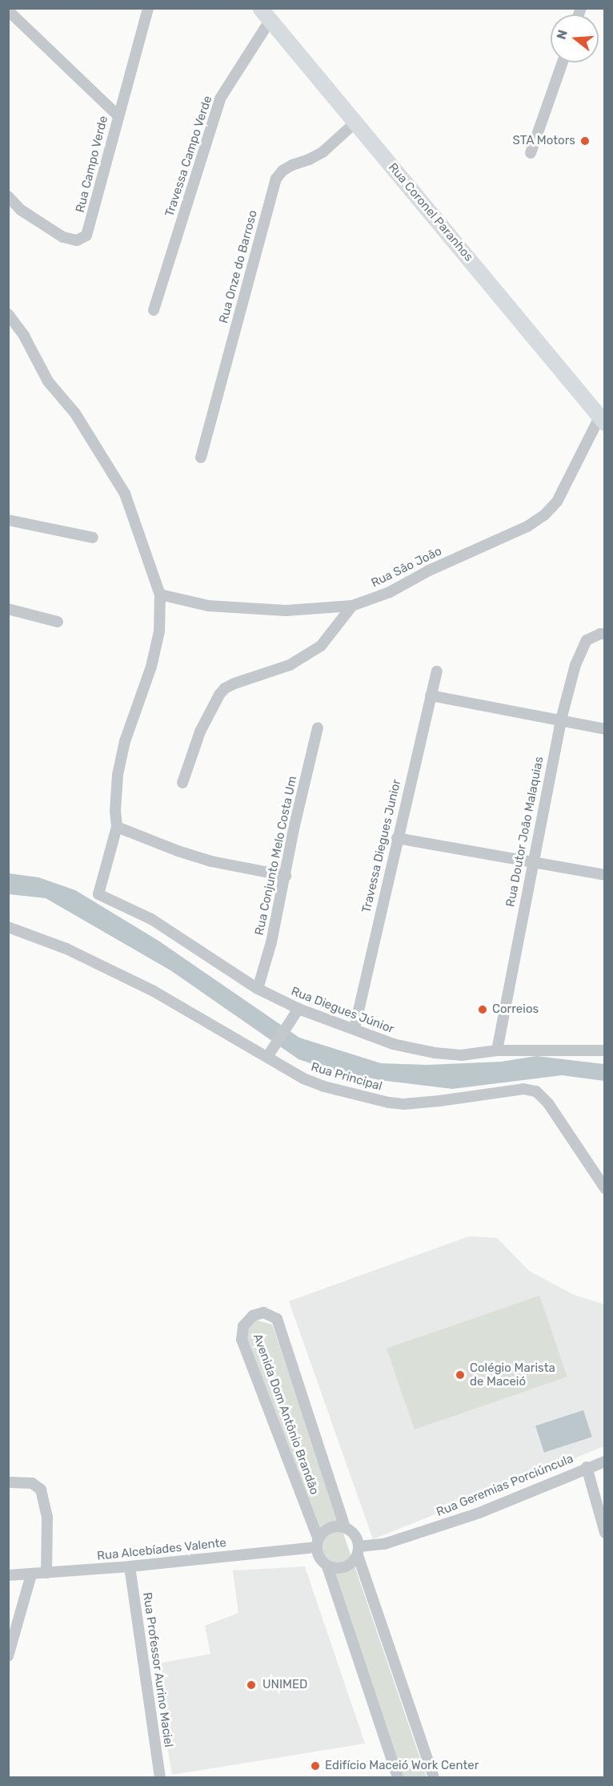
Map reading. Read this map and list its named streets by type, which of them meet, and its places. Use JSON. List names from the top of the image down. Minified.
{"streets":{"street":["Travessa Campo Verde","Rua Campo Verde","Rua Coronel Paranhos","Rua Onze do Barroso","Rua São João","Rua Doutor João Malaquias","Travessa Diegues Junior","Rua Conjunto Melo Costa Um","Rua Diegues Júnior","Rua Principal","Avenida Dom Antônio Brandão","Rua Geremias Porciúncula","Rua Alcebíades Valente","Rua Professor Aurino Maciel"]},"crossings":[["Travessa Campo Verde","Rua Coronel Paranhos"],["Rua Coronel Paranhos","Rua Onze do Barroso"],["Rua Coronel Paranhos","Rua São João"],["Rua Doutor João Malaquias","Rua Diegues Júnior"],["Travessa Diegues Junior","Rua Diegues Júnior"],["Rua Conjunto Melo Costa Um","Rua Diegues Júnior"],["Avenida Dom Antônio Brandão","Rua Geremias Porciúncula"],["Avenida Dom Antônio Brandão","Rua Alcebíades Valente"],["Rua Geremias Porciúncula","Rua Alcebíades Valente"],["Rua Alcebíades Valente","Rua Professor Aurino Maciel"]],"places":["STA Motors","Correios","Colégio Marista de Maceió","UNIMED","Edifício Maceió Work Center"],"north":"left"}
